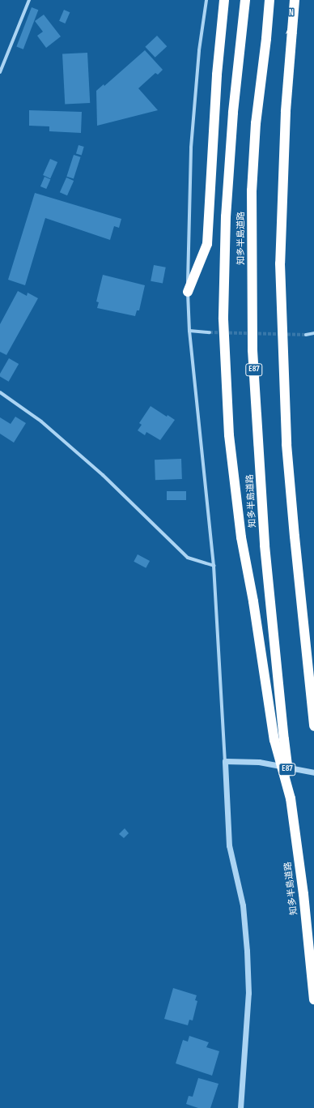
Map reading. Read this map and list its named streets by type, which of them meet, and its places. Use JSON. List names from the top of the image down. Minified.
{"streets":{"highway":["知多半島道路","E87"]},"north":"top"}
